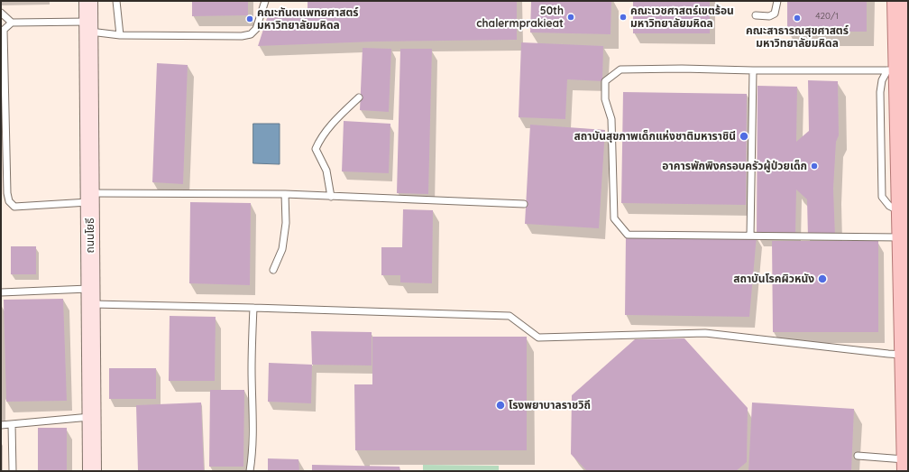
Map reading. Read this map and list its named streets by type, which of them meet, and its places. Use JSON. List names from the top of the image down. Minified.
{"streets":{"street":["ถนนโยธี"]},"places":["50th chalermprakieat","คณะเวชศาสตร์เขตร้อน มหาวิทยาลัยมหิดล","คณะสาธารณสุขศาสตร์ มหาวิทยาลัยมหิดล","คณะทันตแพทยศาสตร์ มหาวิทยาลัยมหิดล","สถาบันสุขภาพเด็กแห่งชาติมหาราชินี","อาคารพักพิงครอบครัวผู้ป่วยเด็ก","สถาบันโรคผิวหนัง","โรงพยาบาลราชวิถี"],"house_numbers":["420/1"]}
